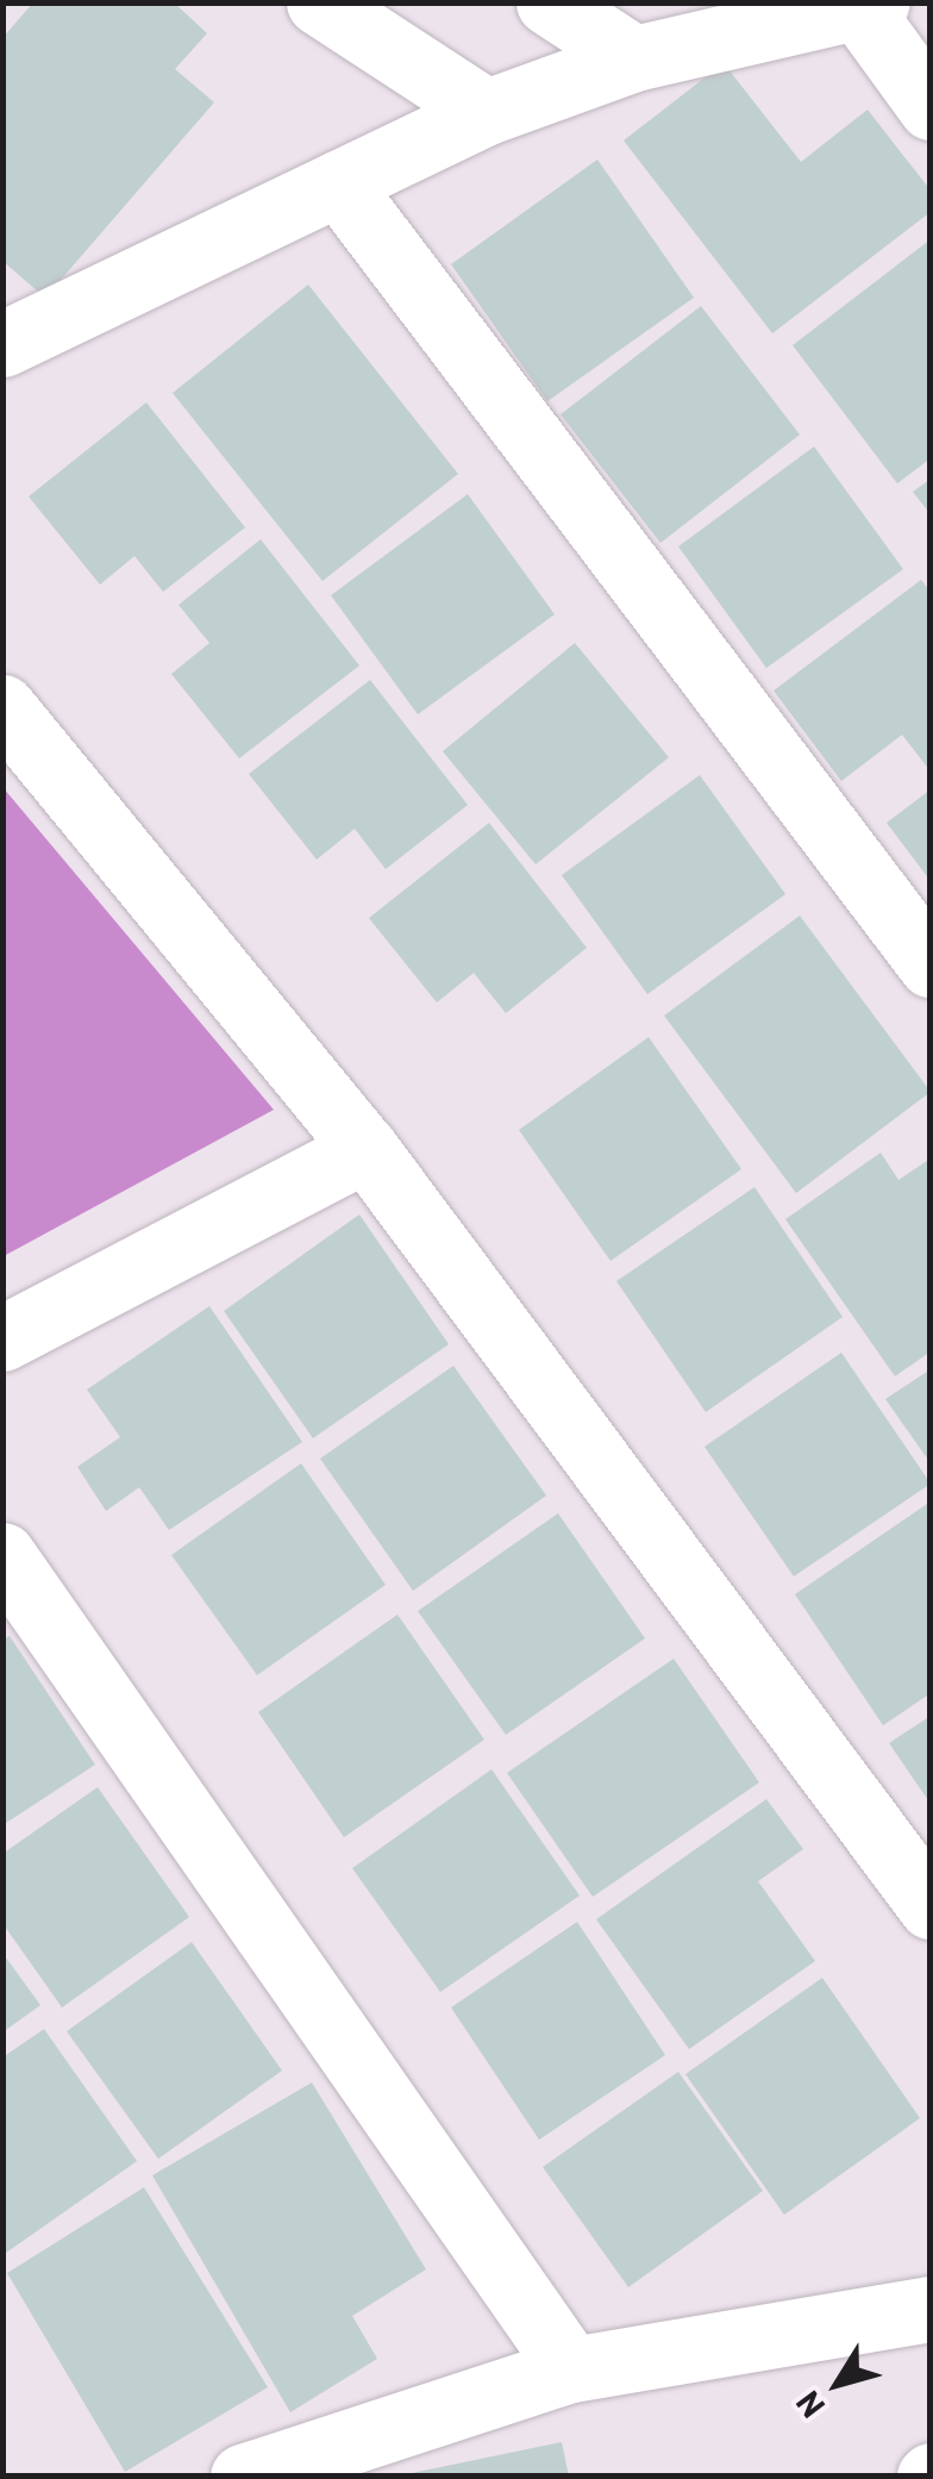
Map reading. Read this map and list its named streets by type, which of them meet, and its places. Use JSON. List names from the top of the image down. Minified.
{"north":"bottom left"}
